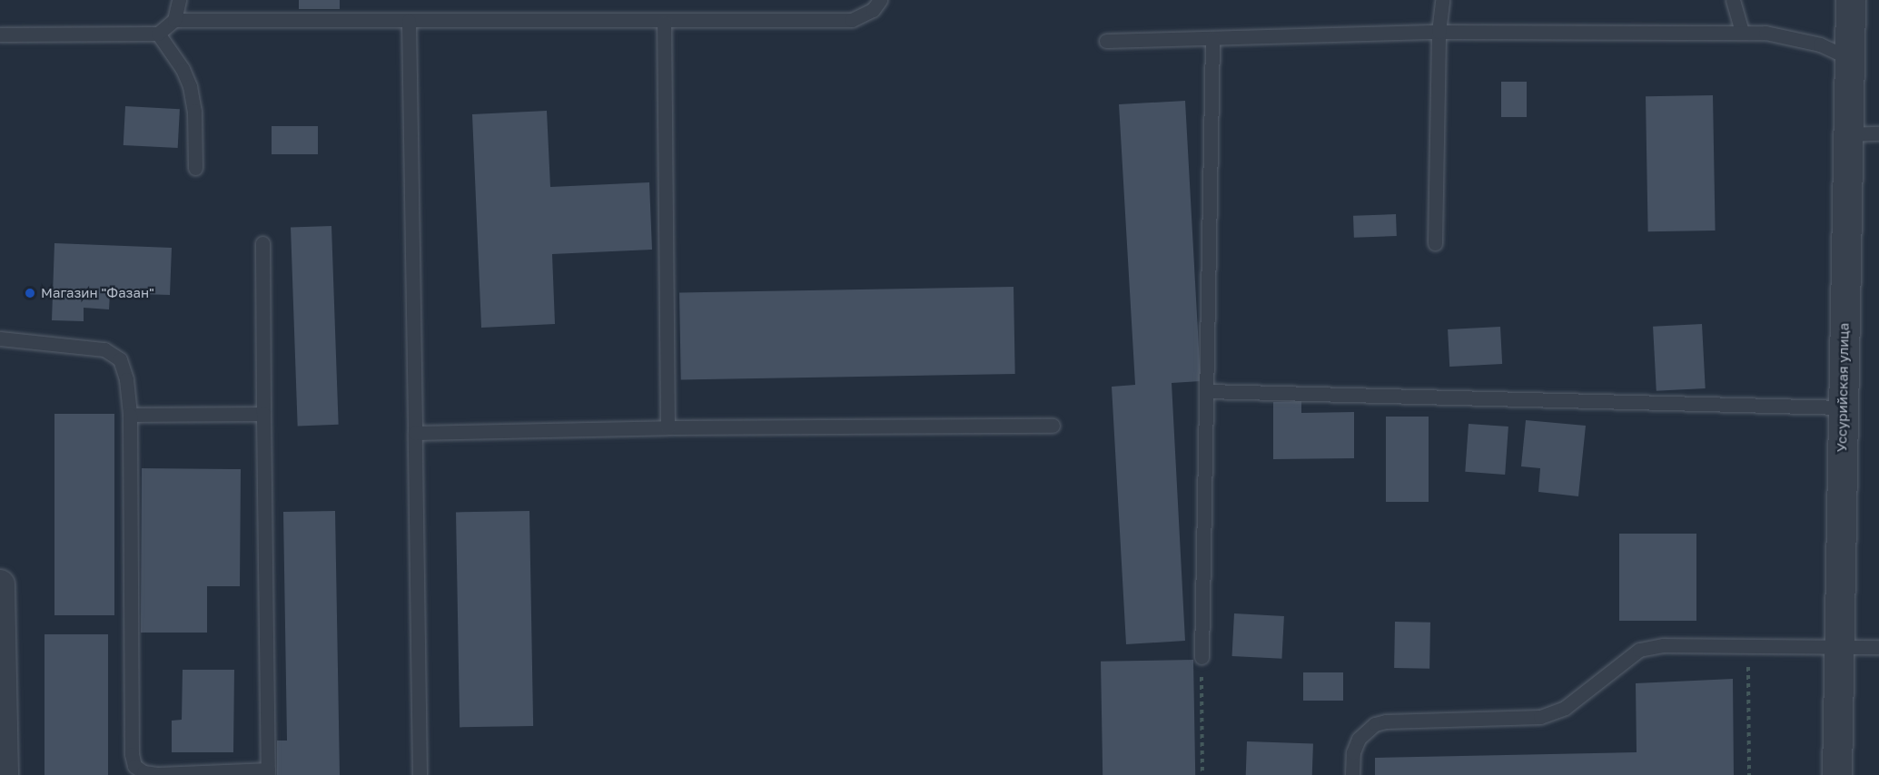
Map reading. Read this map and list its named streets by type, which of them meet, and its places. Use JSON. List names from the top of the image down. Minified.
{"streets":{"street":["Уссурийская улица"]},"places":["Магазин \"Фазан\""]}
